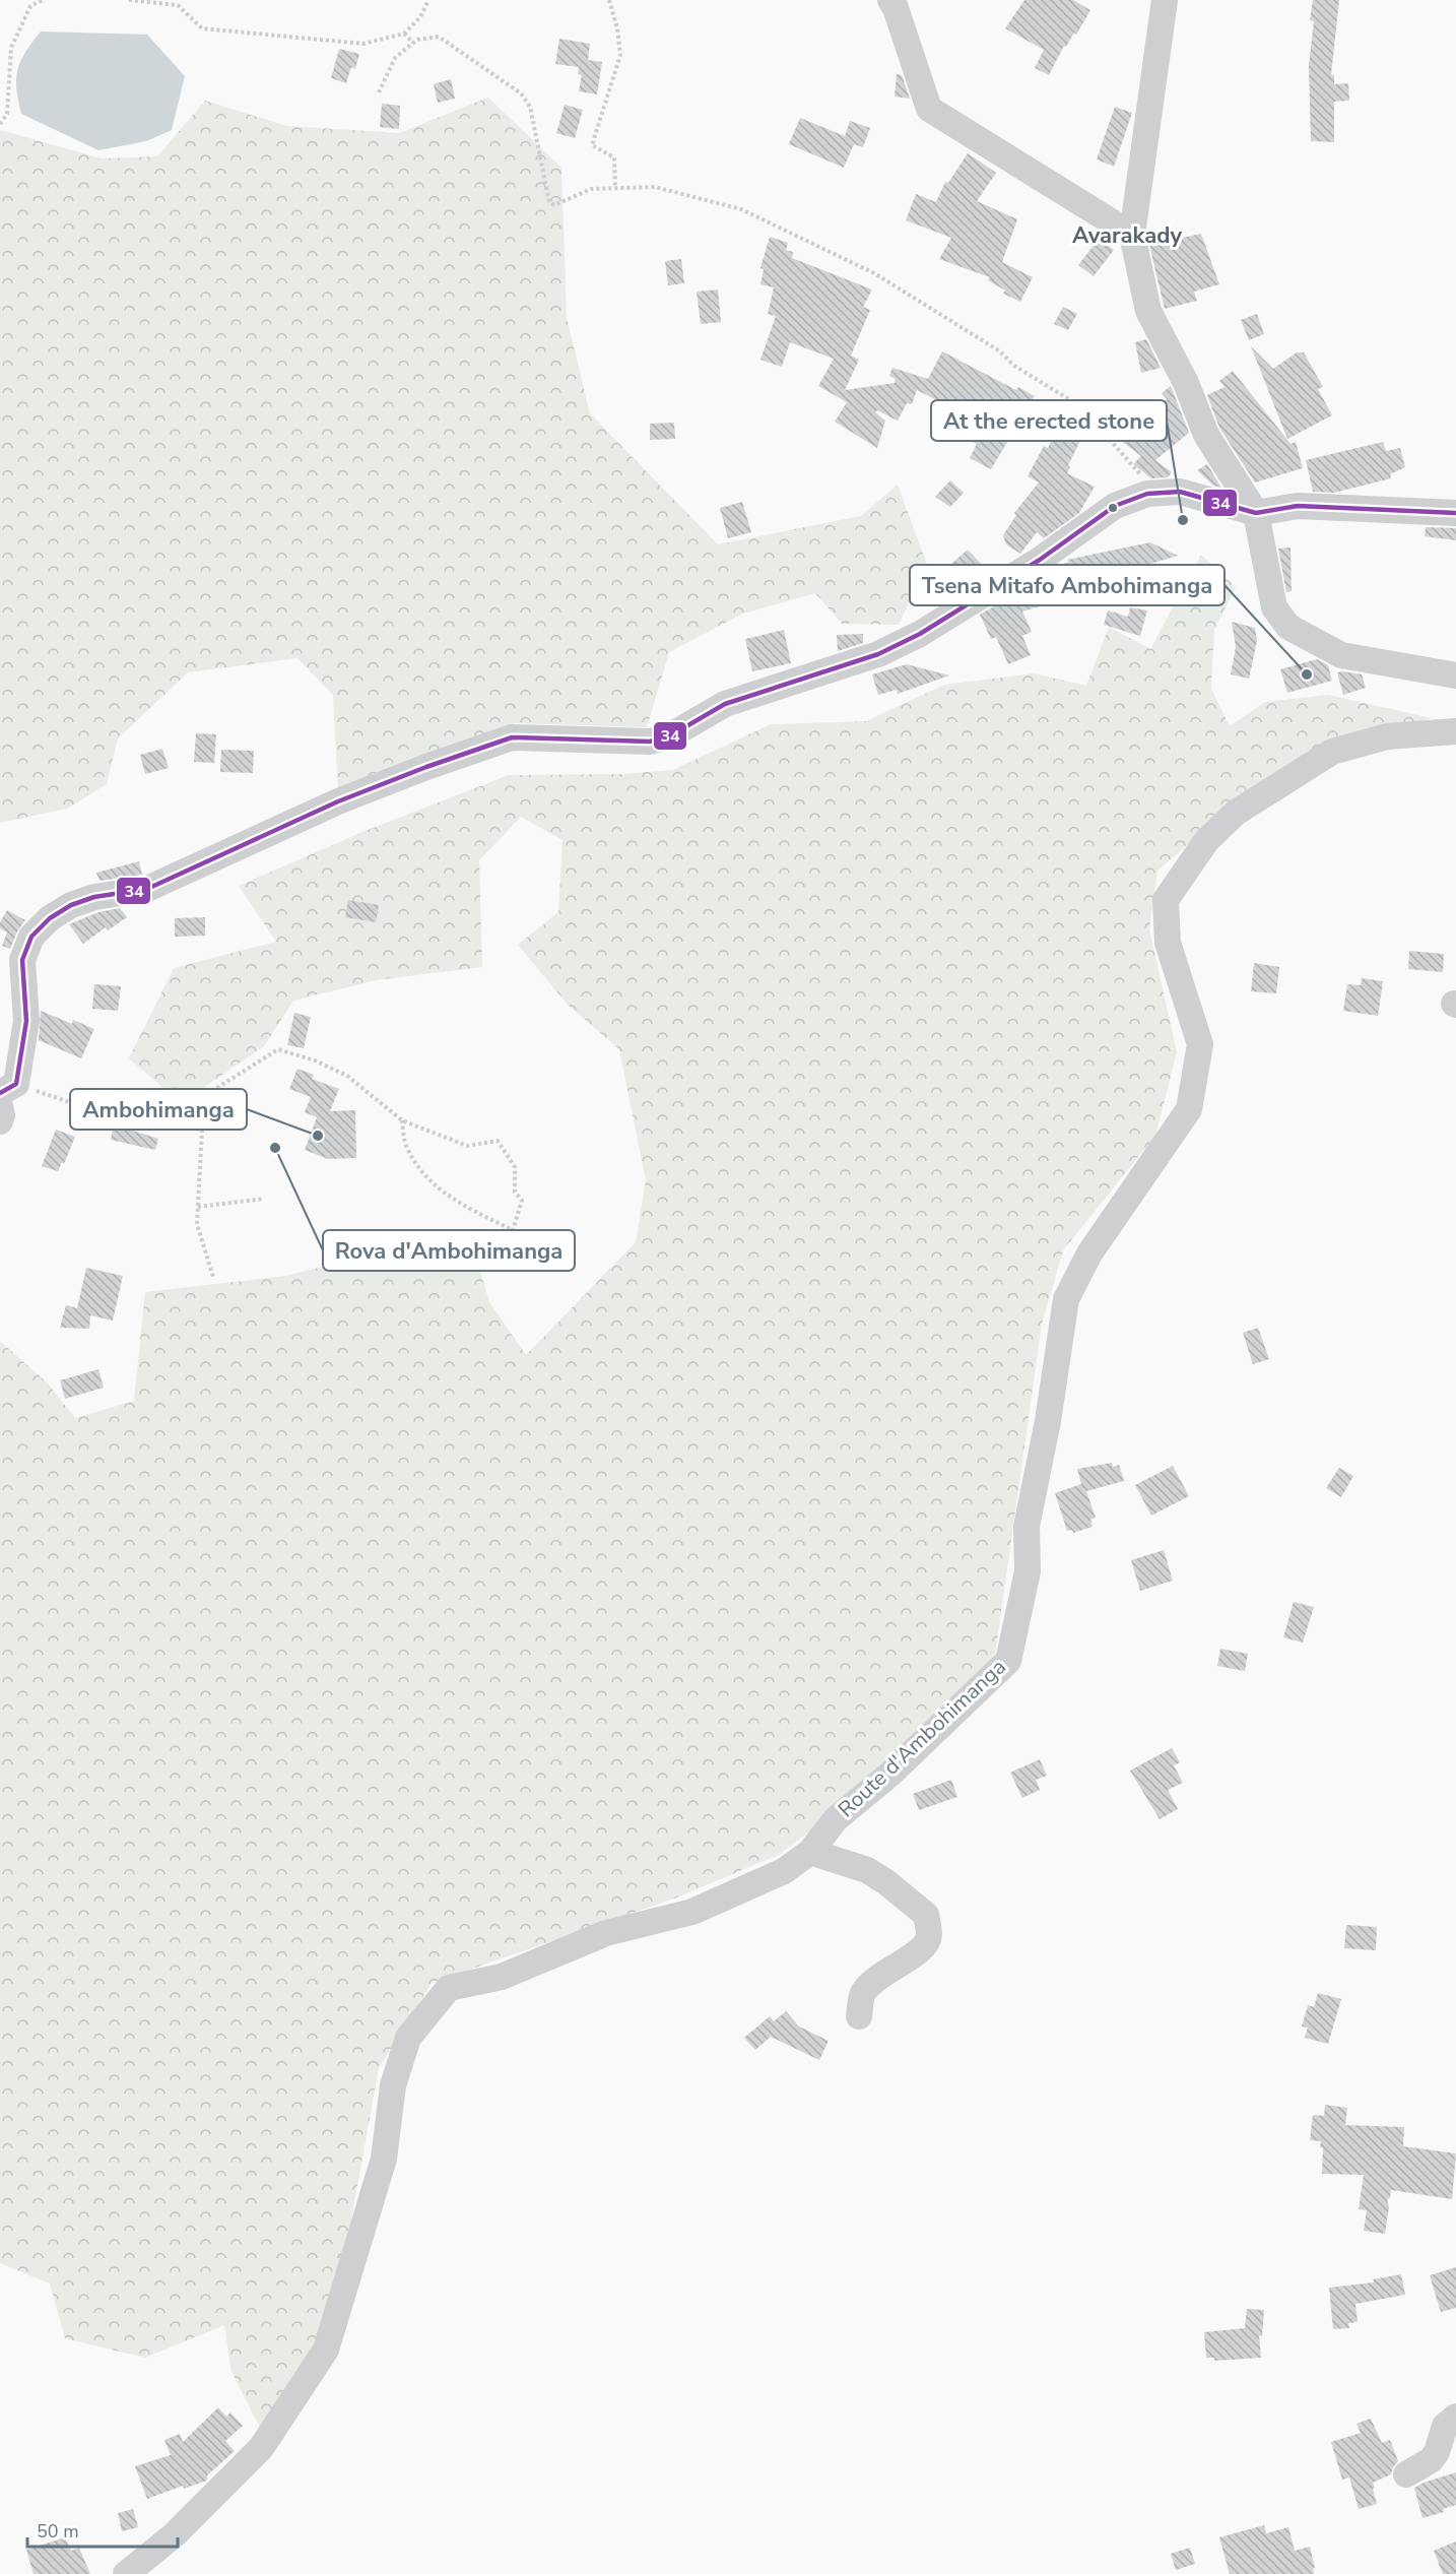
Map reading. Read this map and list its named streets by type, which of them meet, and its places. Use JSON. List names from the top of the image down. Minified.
{"streets":{"street":["Route d'Ambohimanga"]},"districts":["Avarakady"],"places":["At the erected stone","Tsena Mitafo Ambohimanga","Ambohimanga","Rova d'Ambohimanga"],"lines":["transit line 34"],"scale_bar":"50 m"}
